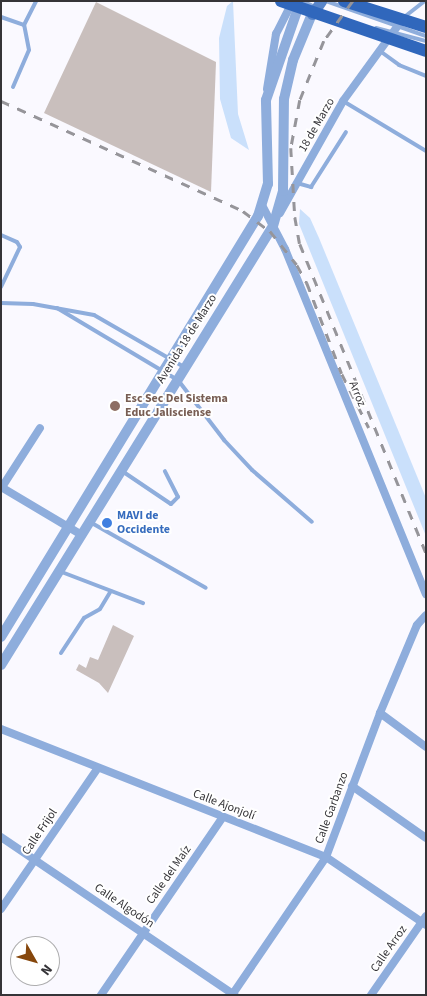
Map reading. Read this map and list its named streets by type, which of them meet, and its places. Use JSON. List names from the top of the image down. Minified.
{"streets":{"street":["18 de Marzo","Avenida 18 de Marzo","Arroz","Calle Ajonjolí","Calle Garbanzo","Calle Frijol","Calle del Maíz","Calle Algodón","Calle Arroz"]},"crossings":[["18 de Marzo","Avenida 18 de Marzo"],["18 de Marzo","Arroz"],["Avenida 18 de Marzo","Arroz"],["Calle Ajonjolí","Calle Garbanzo"],["Calle Ajonjolí","Calle Frijol"],["Calle Ajonjolí","Calle del Maíz"],["Calle Ajonjolí","Calle Arroz"],["Calle Garbanzo","Calle Algodón"],["Calle Frijol","Calle Algodón"],["Calle del Maíz","Calle Algodón"]],"places":["Esc Sec Del Sistema Educ Jalisciense","MAVI de Occidente"],"north":"bottom right"}
